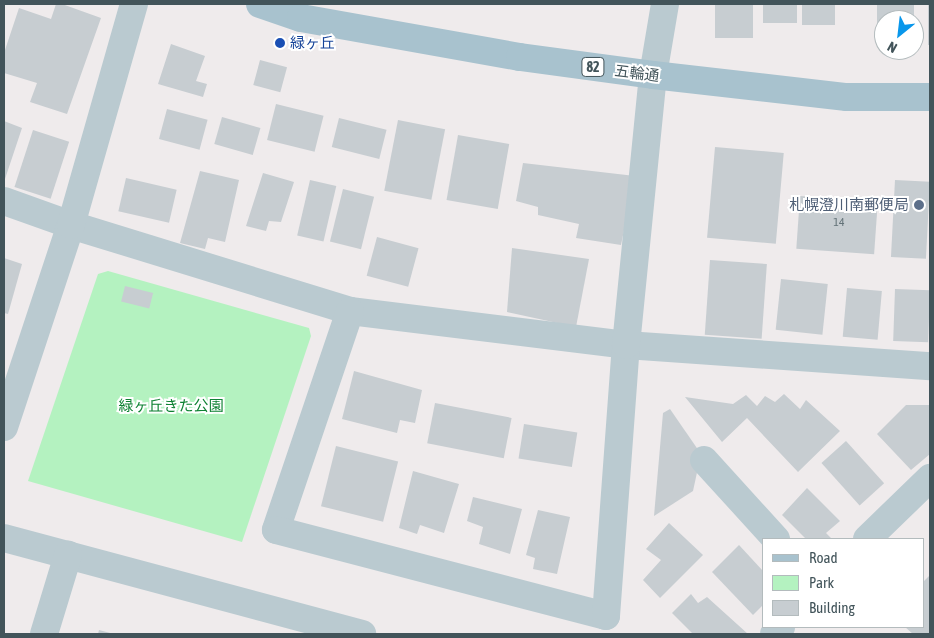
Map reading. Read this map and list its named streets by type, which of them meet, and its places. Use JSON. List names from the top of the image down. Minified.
{"streets":{"main road":["82","五輪通"]},"parks":["緑ヶ丘きた公園"],"places":["緑ヶ丘","札幌澄川南郵便局"],"house_numbers":["14"],"legend":["Road","Park","Building"],"north":"bottom left"}
